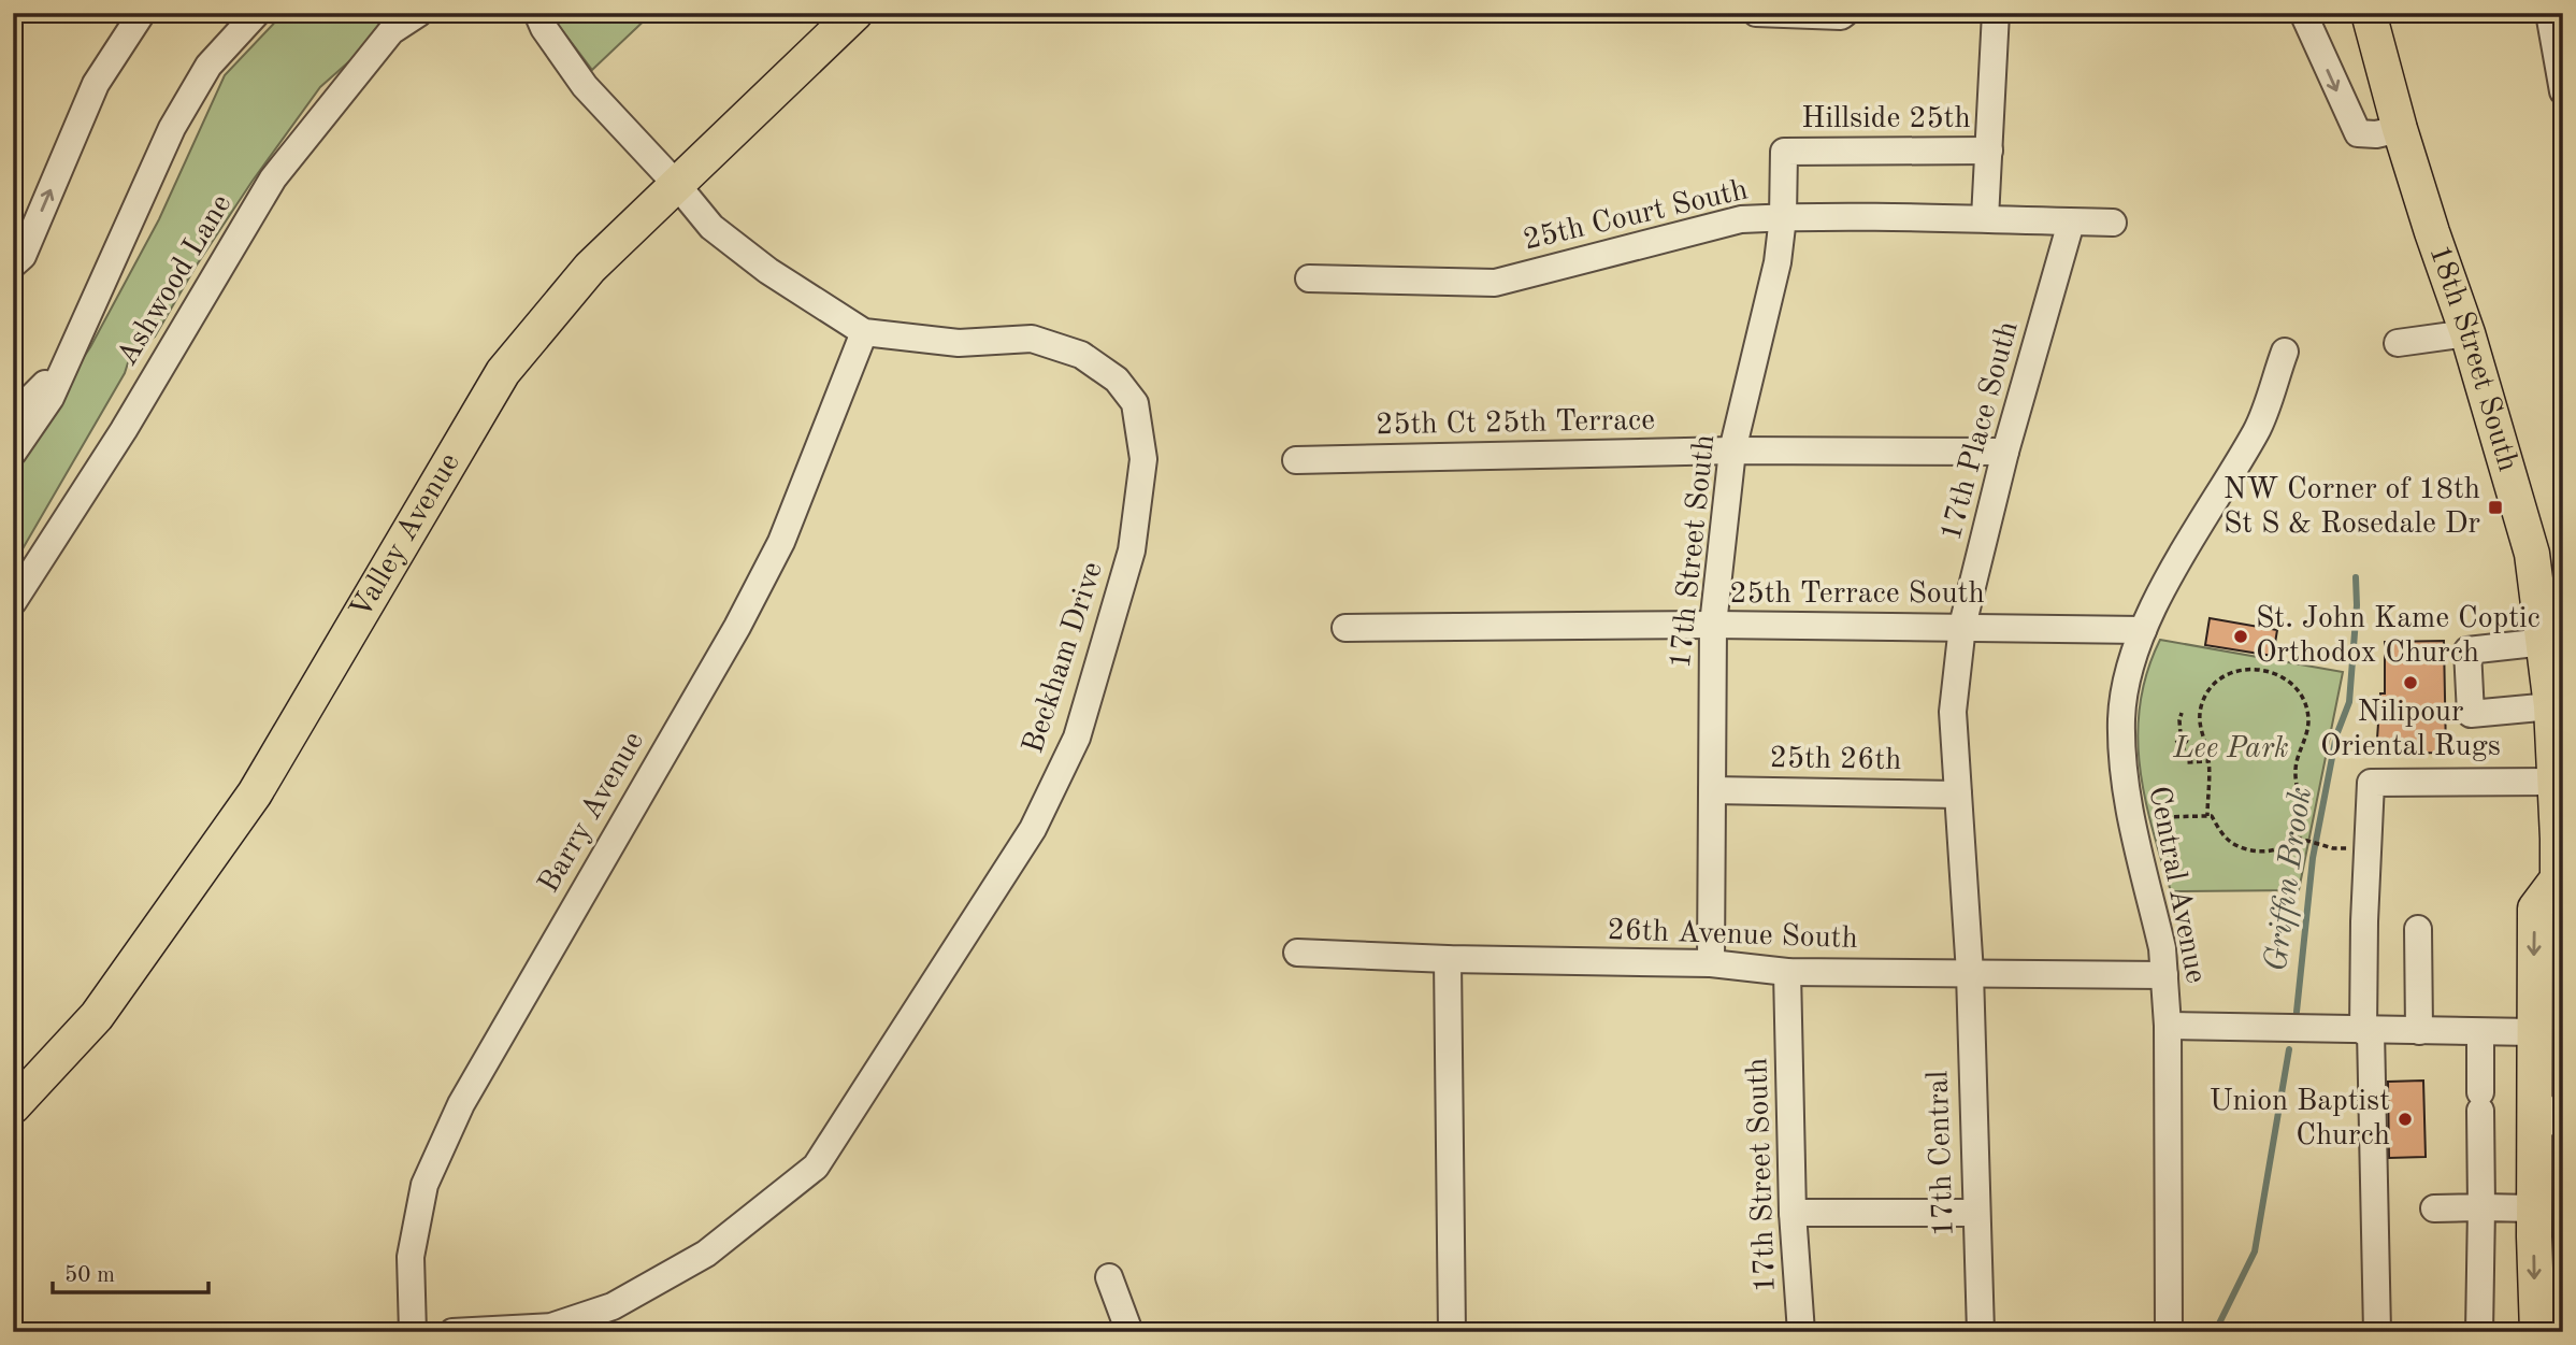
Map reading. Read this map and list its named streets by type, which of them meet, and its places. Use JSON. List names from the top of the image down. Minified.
{"streets":{"main road":["18th Street South","Valley Avenue"],"street":["Hillside 25th","25th Court South","Ashwood Lane","25th Ct 25th Terrace","17th Place South","17th Street South","25th Terrace South","Beckham Drive","25th 26th","Barry Avenue","Central Avenue","26th Avenue South","17th Central"]},"crossings":[["Hillside 25th","17th Street South"],["25th Court South","17th Place South"],["25th Court South","17th Street South"],["25th Ct 25th Terrace","17th Place South"],["25th Ct 25th Terrace","17th Street South"],["17th Place South","25th Terrace South"],["17th Place South","25th 26th"],["17th Place South","26th Avenue South"],["17th Place South","17th Central"],["Valley Avenue","Beckham Drive"],["17th Street South","25th Terrace South"],["17th Street South","25th 26th"],["17th Street South","26th Avenue South"],["25th Terrace South","Central Avenue"],["Beckham Drive","Barry Avenue"],["Central Avenue","26th Avenue South"],["26th Avenue South","17th Central"]],"water":["Griffin Brook"],"parks":["Lee Park"],"places":{"transit":["NW Corner of 18th St S & Rosedale Dr"],"other":["St. John Kame Coptic Orthodox Church","Nilipour Oriental Rugs","Union Baptist Church"]},"scale_bar":"50 m"}
